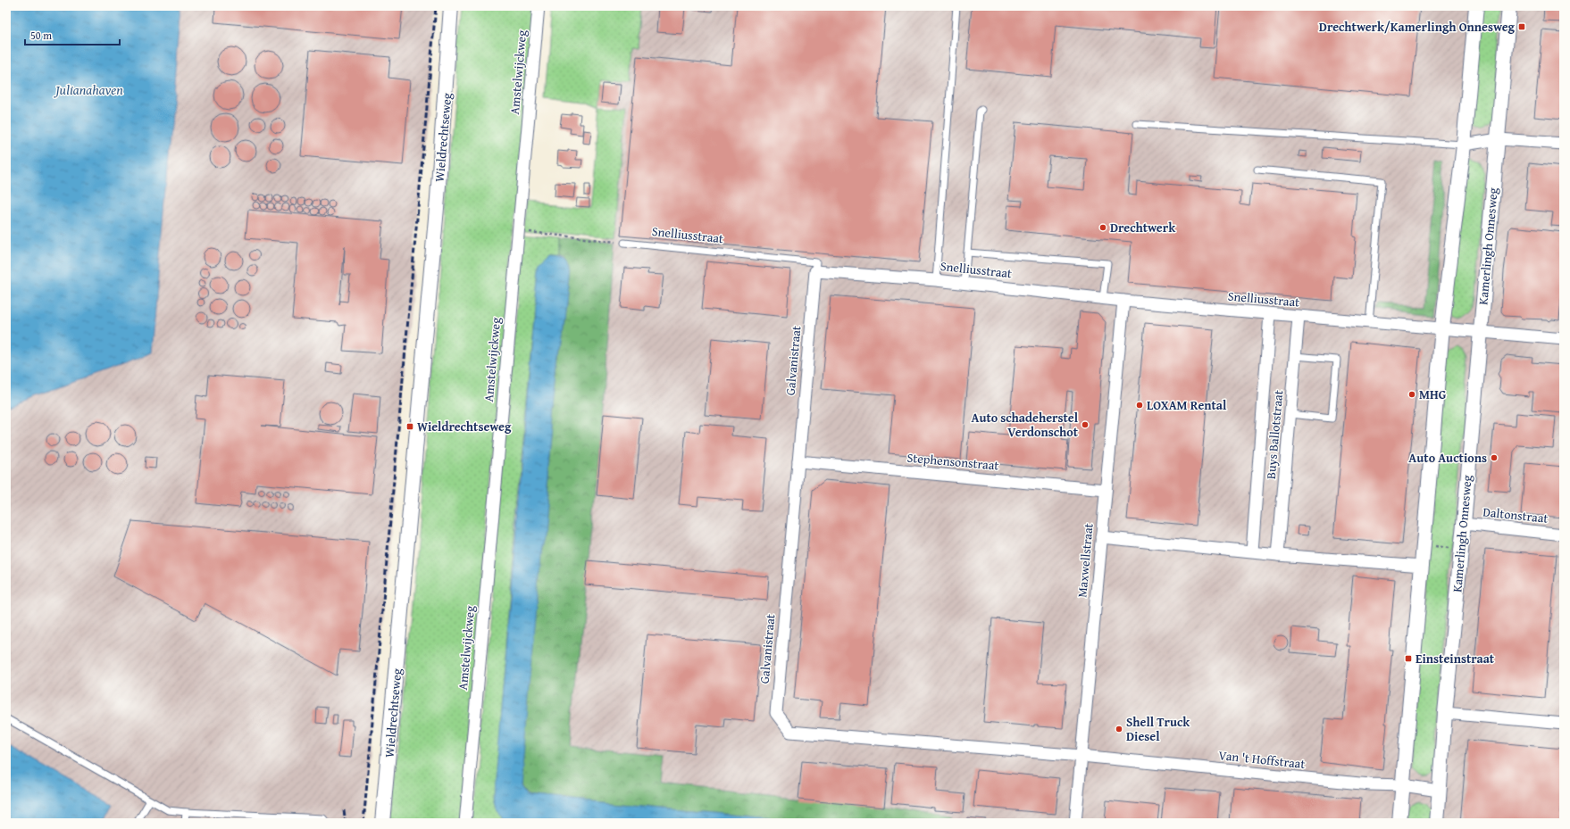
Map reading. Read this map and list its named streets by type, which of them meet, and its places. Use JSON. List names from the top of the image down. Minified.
{"streets":{"street":["Amstelwijckweg","Wieldrechtseweg","Snelliusstraat","Kamerlingh Onnesweg","Galvanistraat","Buys Ballotstraat","Stephensonstraat","Daltonstraat","Maxwellstraat","Van 't Hoffstraat"]},"crossings":[["Snelliusstraat","Kamerlingh Onnesweg"],["Snelliusstraat","Galvanistraat"],["Snelliusstraat","Buys Ballotstraat"],["Snelliusstraat","Maxwellstraat"],["Kamerlingh Onnesweg","Daltonstraat"],["Kamerlingh Onnesweg","Van 't Hoffstraat"],["Galvanistraat","Stephensonstraat"],["Galvanistraat","Maxwellstraat"],["Galvanistraat","Van 't Hoffstraat"],["Stephensonstraat","Maxwellstraat"],["Maxwellstraat","Van 't Hoffstraat"]],"water":["Julianahaven"],"places":{"transit":["Drechtwerk/Kamerlingh Onnesweg","Wieldrechtseweg","Einsteinstraat"],"other":["Drechtwerk","MHG","LOXAM Rental","Auto schadeherstel Verdonschot","Auto Auctions","Shell Truck Diesel"]},"scale_bar":"50 m"}
